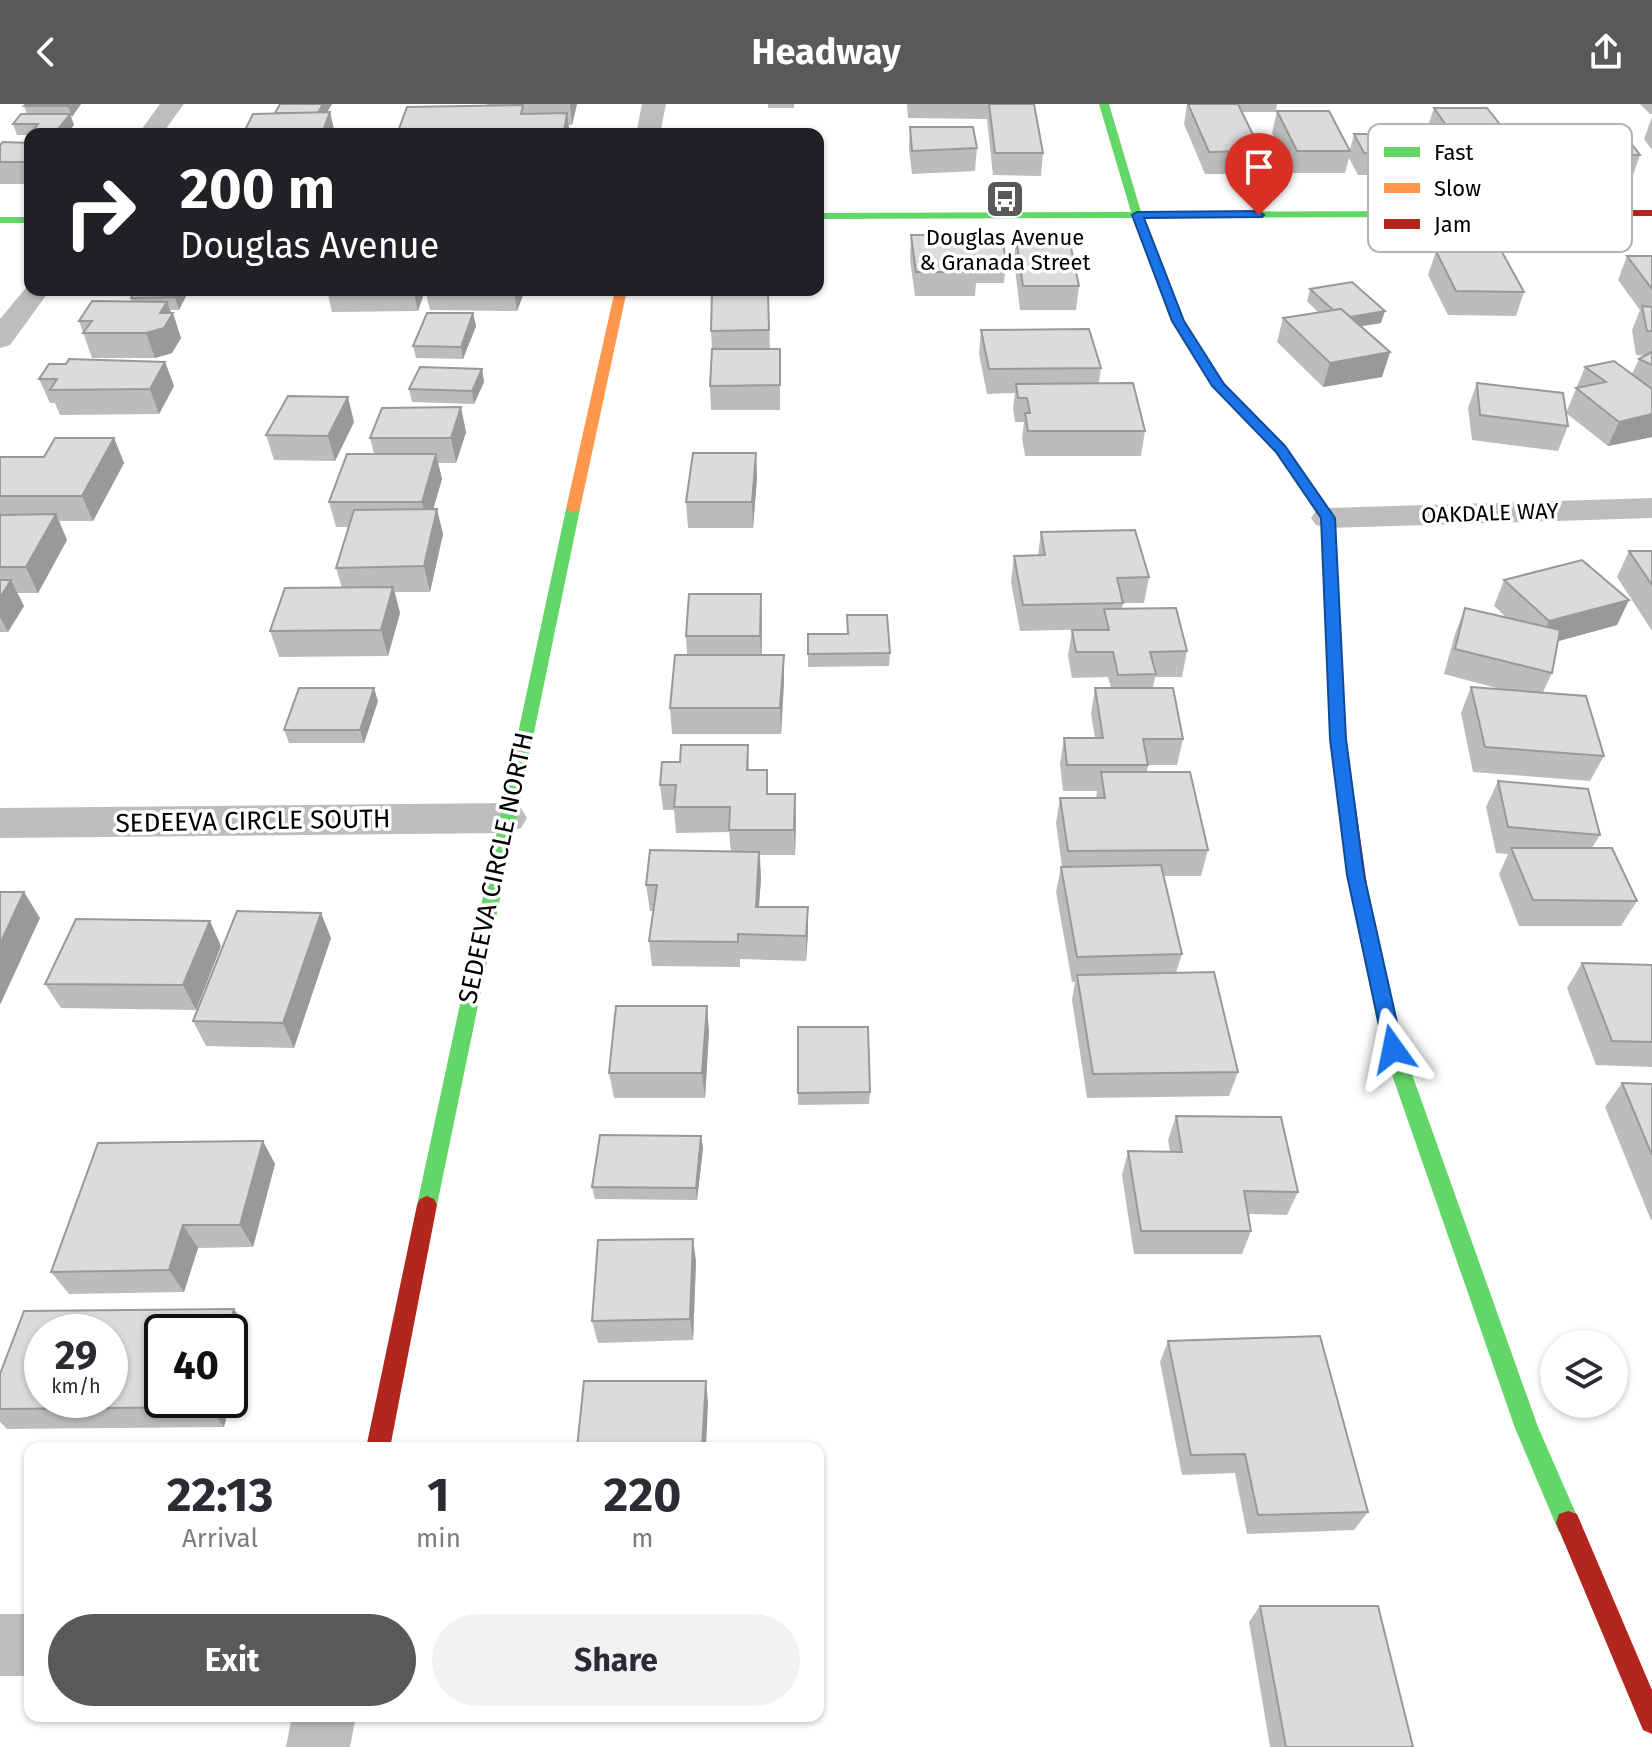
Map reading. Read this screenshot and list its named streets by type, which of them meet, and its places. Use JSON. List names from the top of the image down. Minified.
{"streets":{"street":["OAKDALE WAY","SEDEEVA CIRCLE SOUTH","SEDEEVA CIRCLE NORTH"]},"crossings":[["SEDEEVA CIRCLE SOUTH","SEDEEVA CIRCLE NORTH"]],"places":{"bus stop":["Douglas Avenue & Granada Street"]},"legend":["Fast","Slow","Jam"],"page":{"header":"Headway","turn":["200 m","Douglas Avenue"],"speed":"29 km/h","limit":"40","eta":["22:13","Arrival","1","min","220","m"],"buttons":["Exit","Share"]}}
